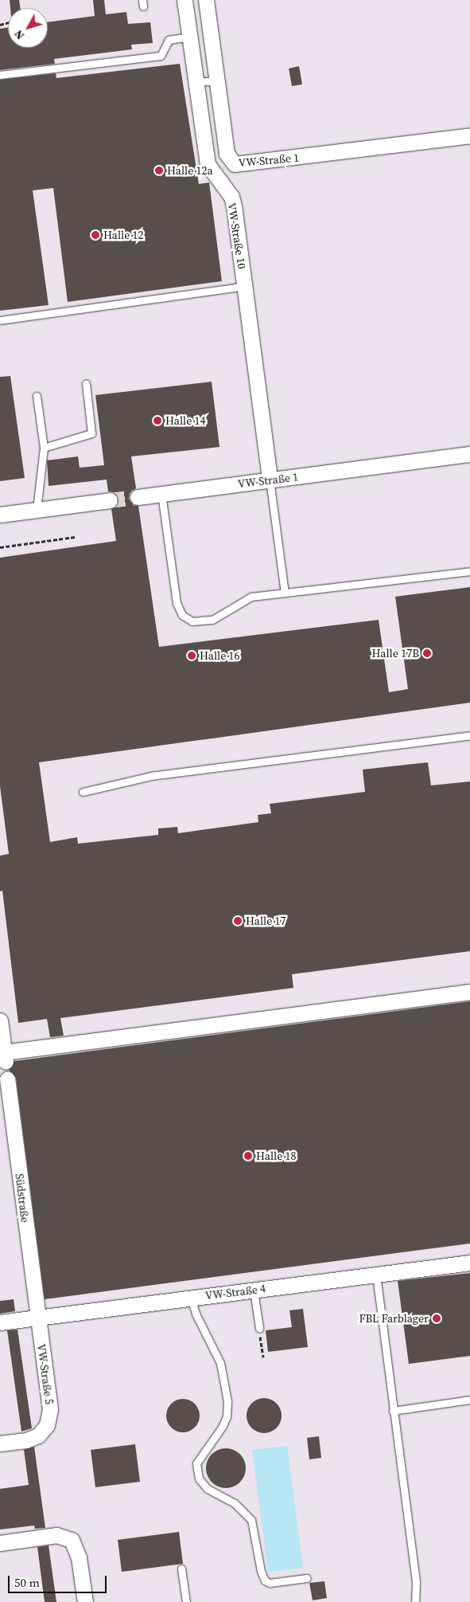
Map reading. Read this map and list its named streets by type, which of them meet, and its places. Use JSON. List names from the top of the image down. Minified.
{"streets":{"street":["VW-Straße 1","VW-Straße 10","Südstraße","VW-Straße 4","VW-Straße 5"]},"crossings":[["VW-Straße 1","VW-Straße 10"],["Südstraße","VW-Straße 4"],["Südstraße","VW-Straße 5"],["VW-Straße 4","VW-Straße 5"]],"places":["Halle 12a","Halle 12","Halle 14","Halle 17B","Halle 16","Halle 17","Halle 18","FBL Farblager"],"scale_bar":"50 m","north":"bottom left"}
